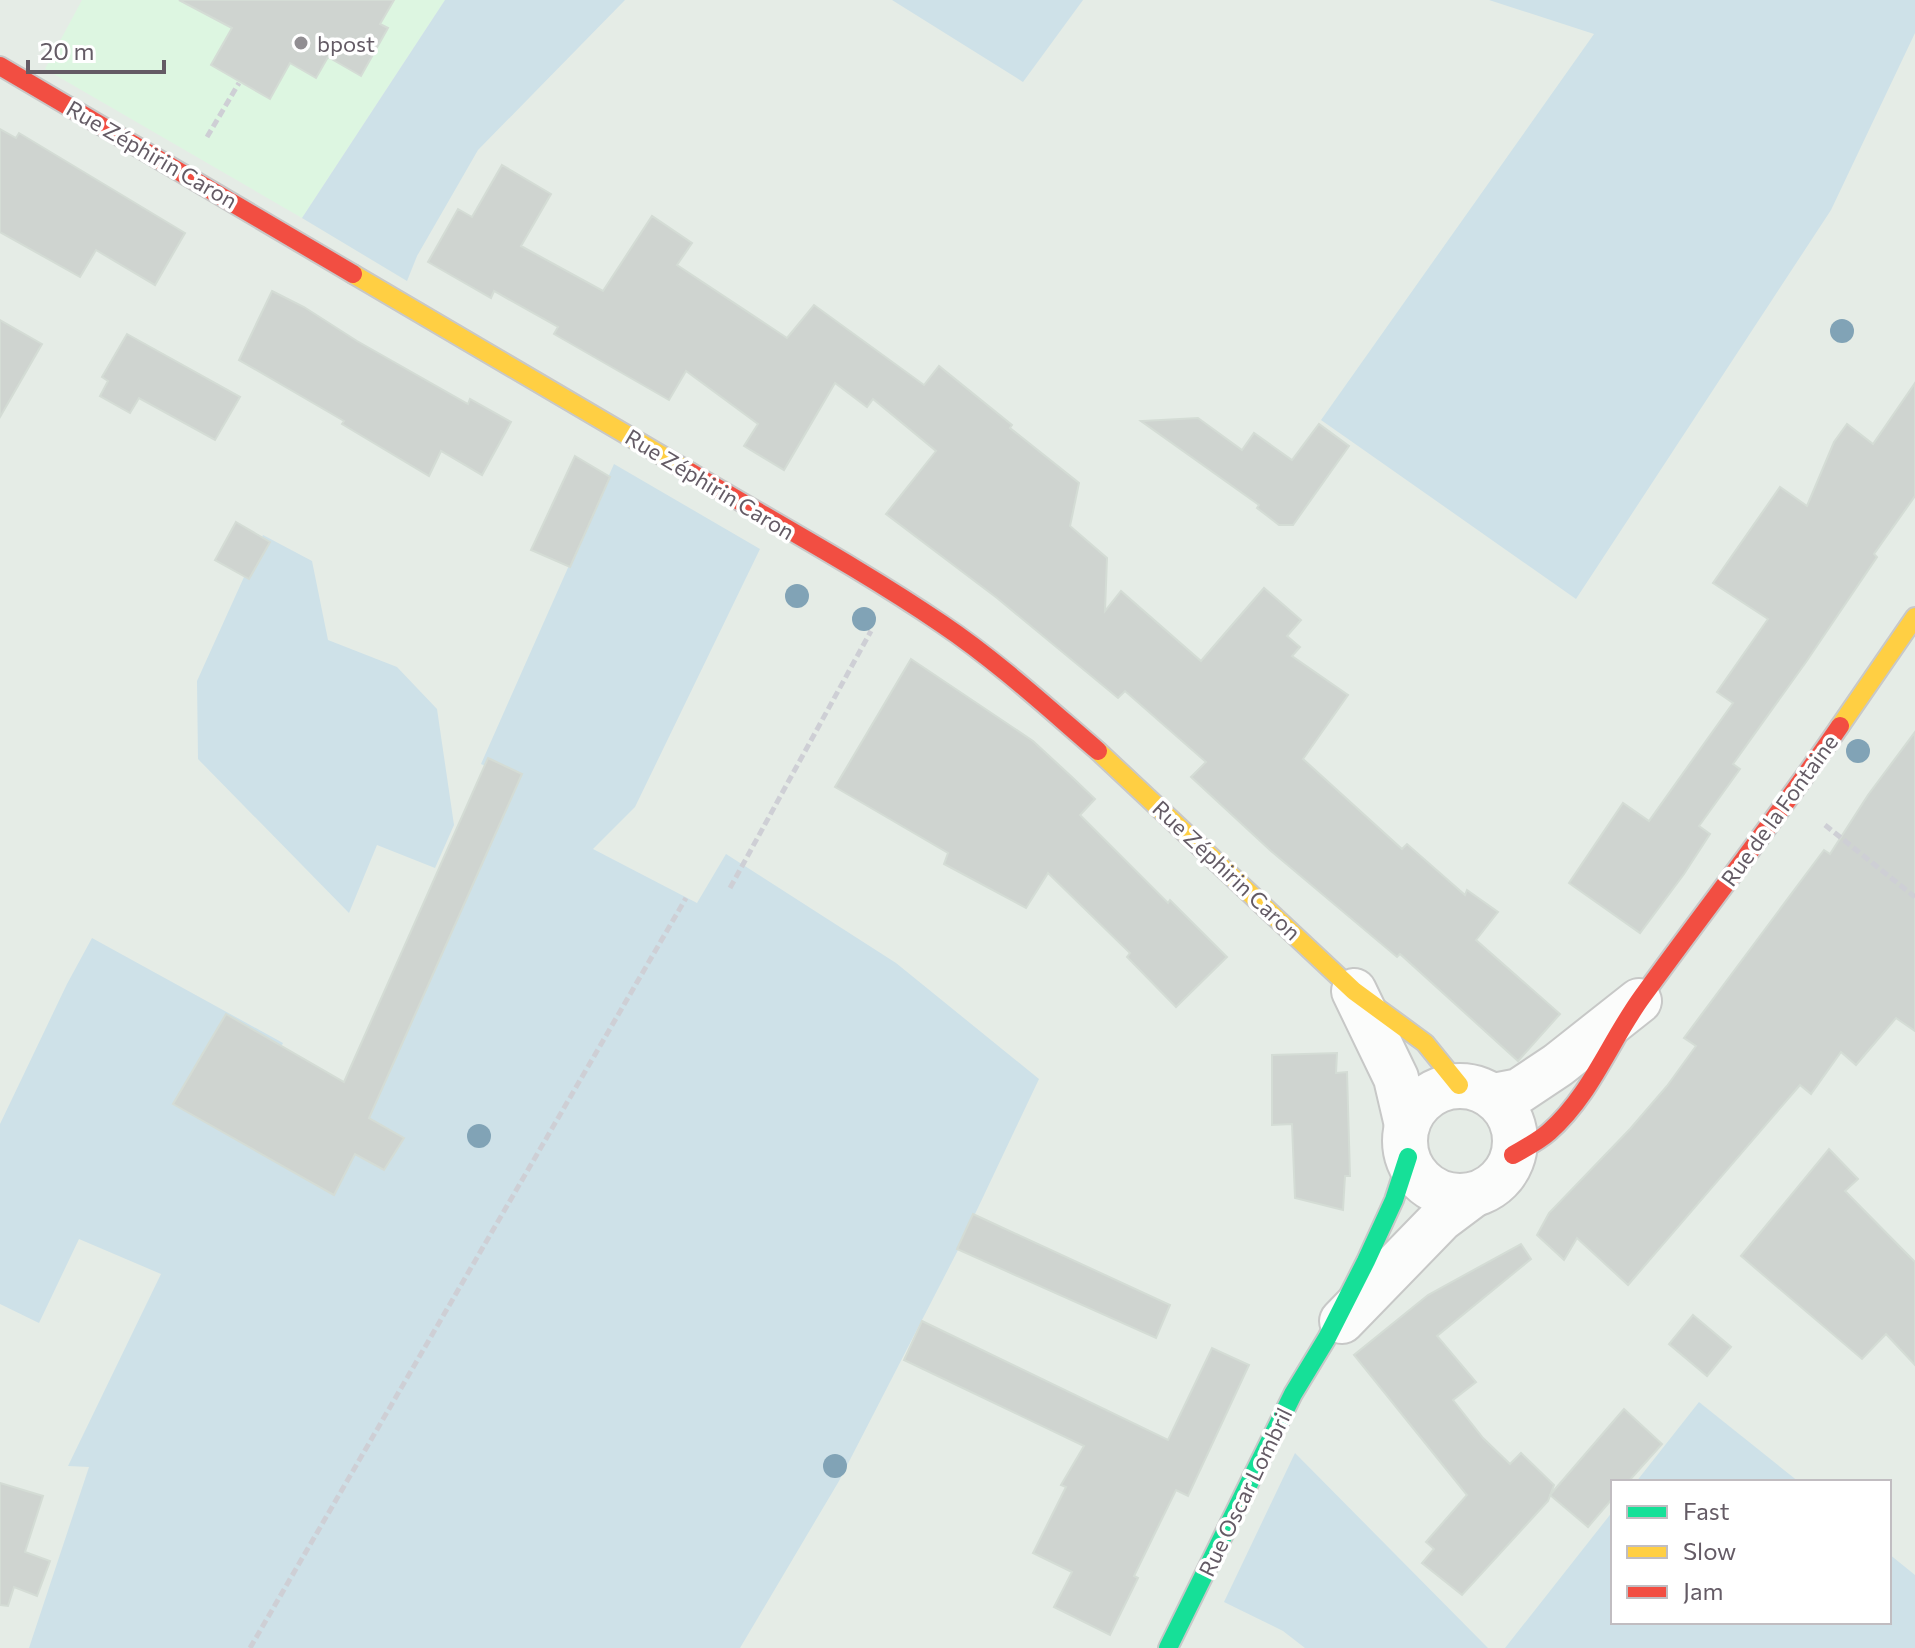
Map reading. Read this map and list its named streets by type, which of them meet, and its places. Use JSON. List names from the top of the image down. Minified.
{"streets":{"street":["Rue Zéphirin Caron","Rue de la Fontaine","Rue Oscar Lombril"]},"crossings":[["Rue Zéphirin Caron","Rue de la Fontaine"],["Rue Zéphirin Caron","Rue Oscar Lombril"],["Rue de la Fontaine","Rue Oscar Lombril"]],"places":["bpost"],"legend":["Fast","Slow","Jam"],"scale_bar":"20 m"}
